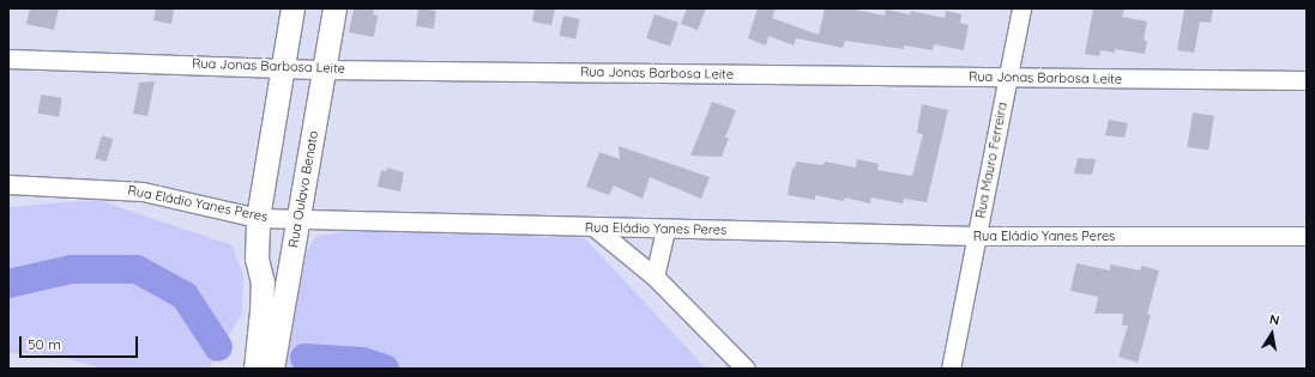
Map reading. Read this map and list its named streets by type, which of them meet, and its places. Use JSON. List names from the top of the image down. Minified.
{"streets":{"street":["Rua Jonas Barbosa Leite","Rua Mauro Ferreira","Rua Oulavo Benato","Rua Eládio Yanes Peres"]},"crossings":[["Rua Jonas Barbosa Leite","Rua Mauro Ferreira"],["Rua Jonas Barbosa Leite","Rua Oulavo Benato"],["Rua Mauro Ferreira","Rua Eládio Yanes Peres"],["Rua Oulavo Benato","Rua Eládio Yanes Peres"]],"scale_bar":"50 m","north":"top"}
